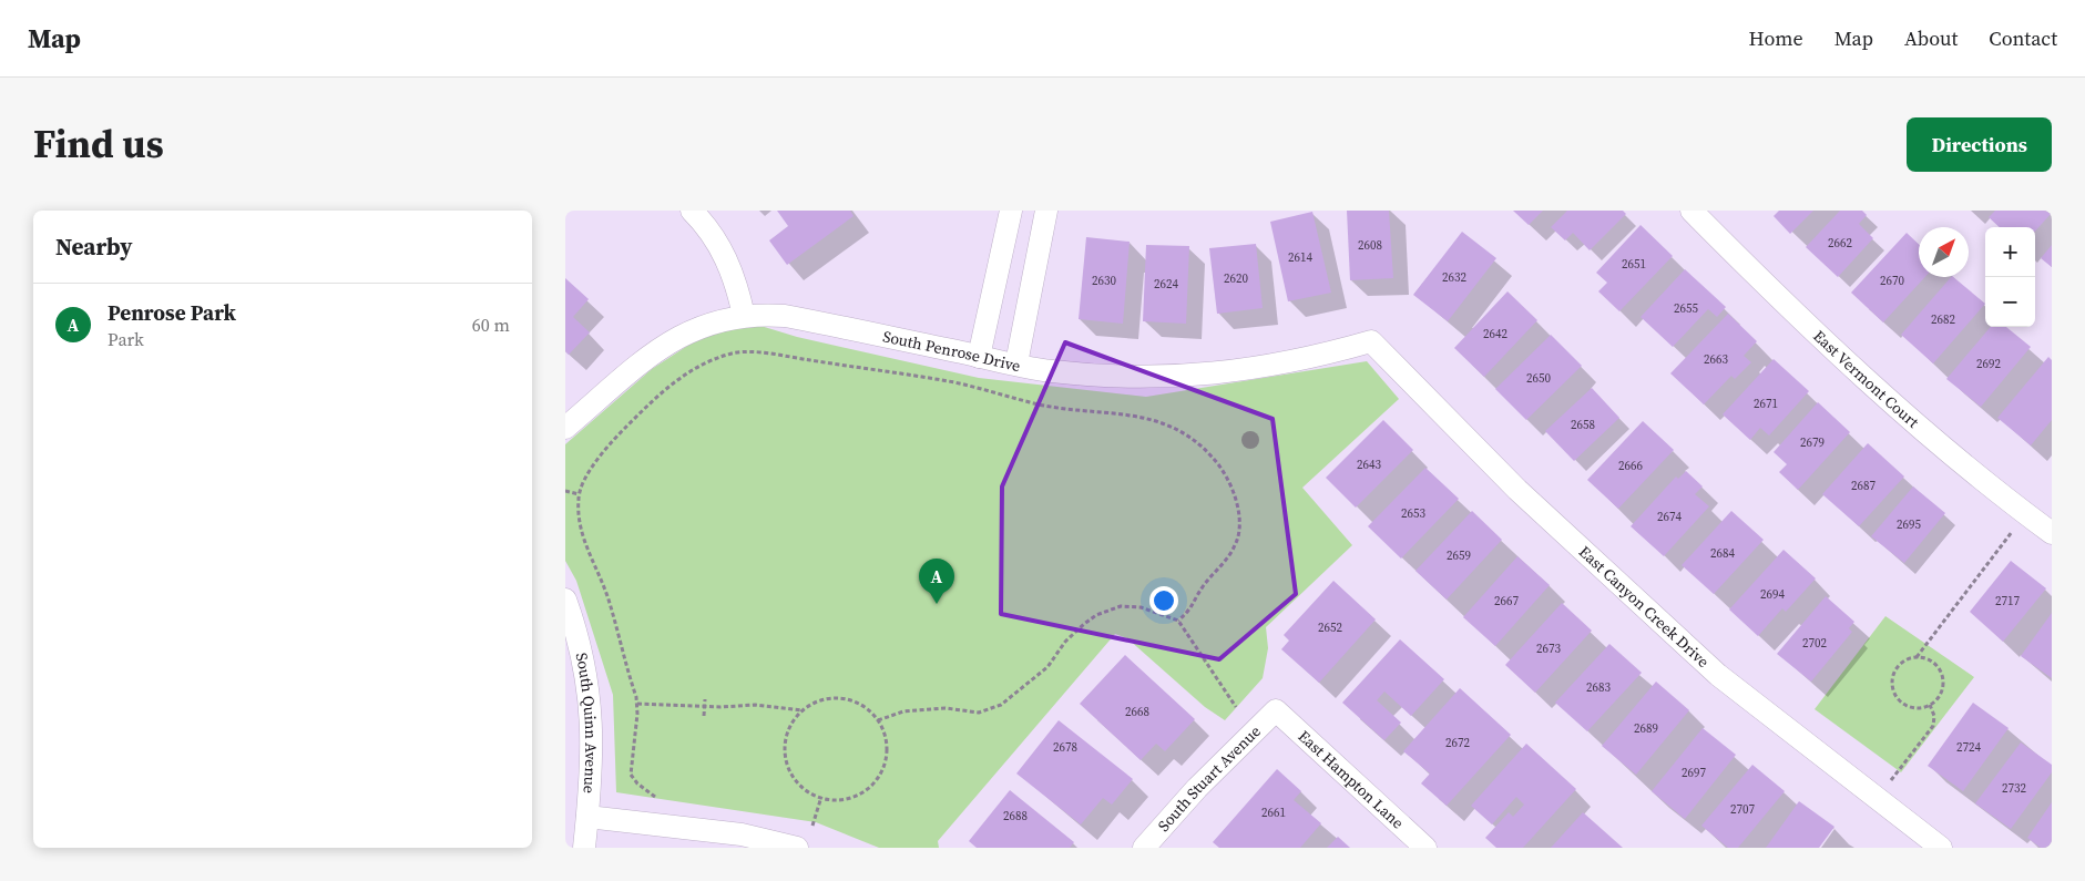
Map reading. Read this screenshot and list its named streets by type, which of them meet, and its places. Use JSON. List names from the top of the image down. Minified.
{"streets":{"street":["South Penrose Drive","East Vermont Court","East Canyon Creek Drive","South Quinn Avenue","South Stuart Avenue","East Hampton Lane"]},"crossings":[["South Penrose Drive","East Canyon Creek Drive"],["South Stuart Avenue","East Hampton Lane"]],"house_numbers":["2662","2608","2614","2651","2632","2620","2630","2670","2624","2655","2682","2642","2663","2692","2650","2671","2658","2679","2643","2666","2687","2653","2674","2695","2684","2659","2694","2667","2717","2652","2702","2673","2683","2668","2689","2672","2678","2724","2697","2732","2707","2661","2688"],"north":"top right","page":{"header":"Map","nav":["Home","Map","About","Contact"],"title":"Find us","buttons":"Directions","heading":"Nearby","map_buttons":["+","−"],"list":[{"mark":"A","name":"Penrose Park","note":"Park","value":"60 m"}],"pins":"A"}}
